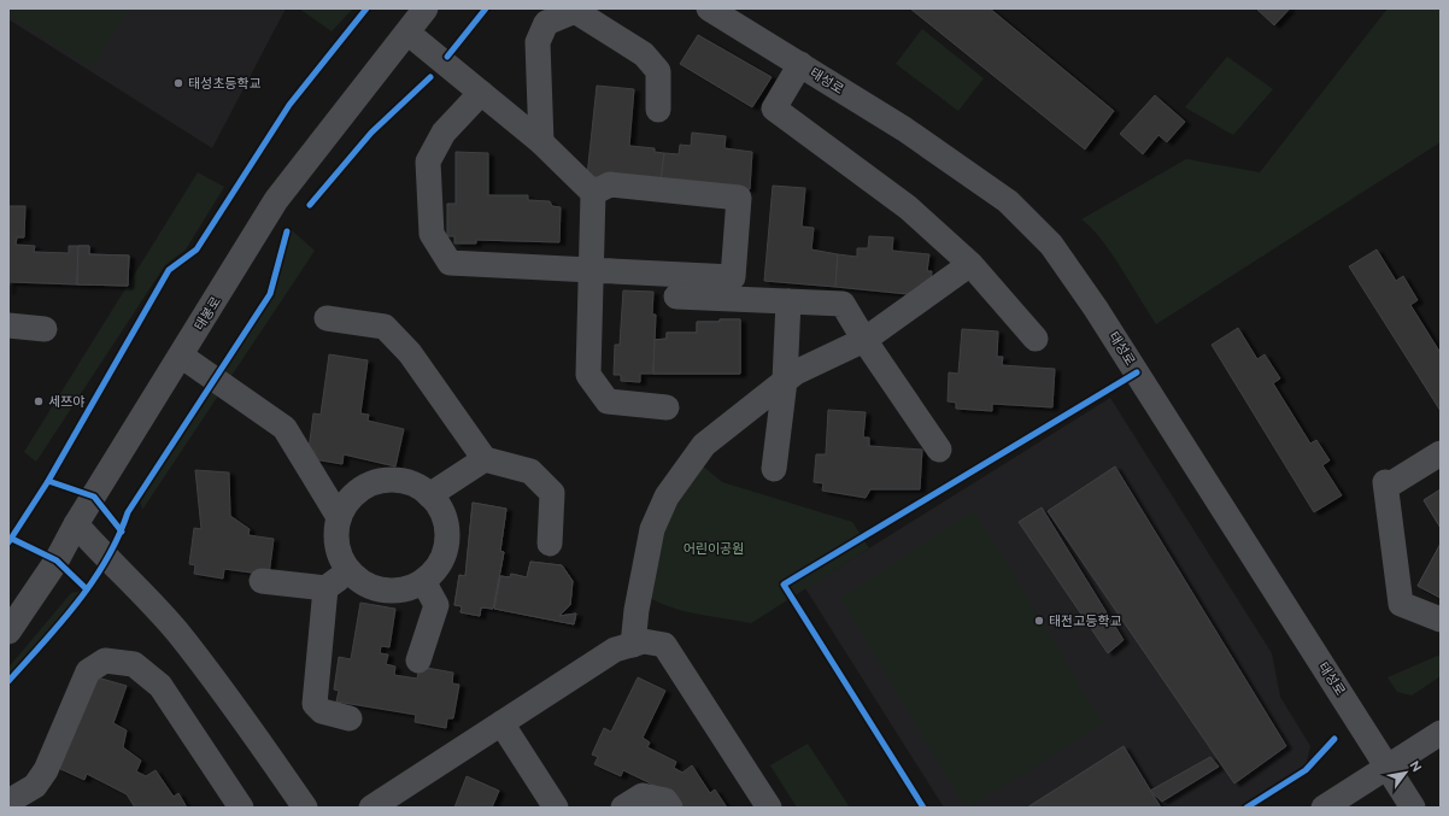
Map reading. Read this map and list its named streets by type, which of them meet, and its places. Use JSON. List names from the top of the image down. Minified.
{"streets":{"street":["태성로","태봉로"]},"parks":["어린이공원"],"places":["태성초등학교","세쯔야","태전고등학교"],"north":"top right"}
